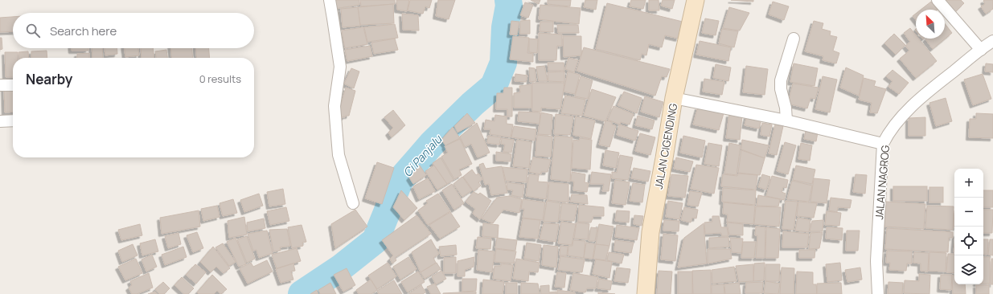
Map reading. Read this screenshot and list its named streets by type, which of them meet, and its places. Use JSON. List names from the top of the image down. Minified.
{"streets":{"street":["JALAN CIGENDING","JALAN NAGROG"]},"water":["Ci Panjalu"],"north":"top left","page":{"search":"Search here","heading":["Nearby","0 results"],"map_buttons":["+","−"]}}
